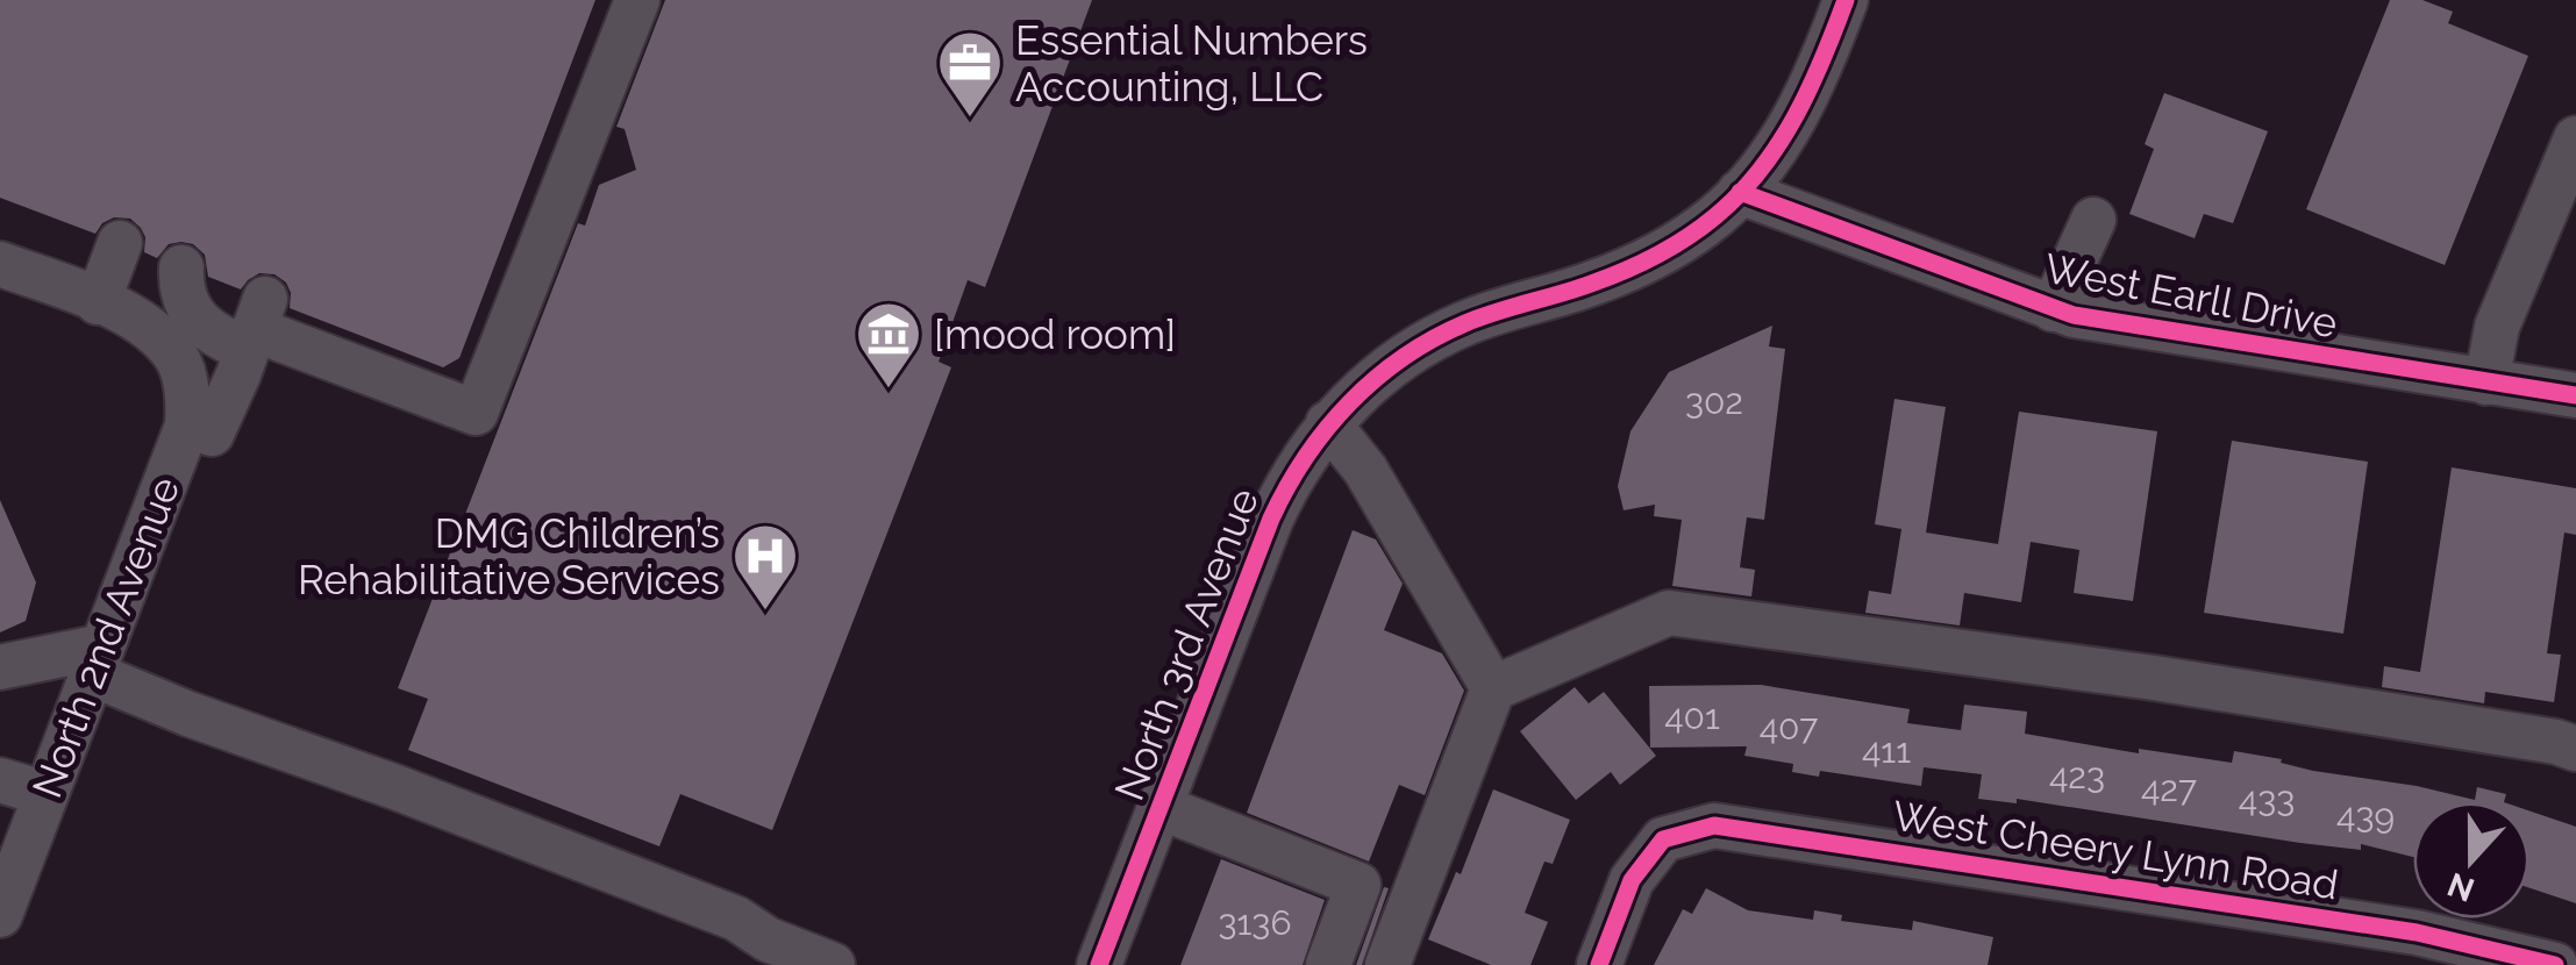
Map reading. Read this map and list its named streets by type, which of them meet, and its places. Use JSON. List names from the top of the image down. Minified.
{"streets":{"street":["West Earll Drive","North 2nd Avenue","North 3rd Avenue","West Cheery Lynn Road"]},"crossings":[["West Earll Drive","North 3rd Avenue"]],"places":{"office":["Essential Numbers Accounting, LLC"],"museum":["[mood room]"],"hospital":["DMG Children’s Rehabilitative Services"]},"house_numbers":["302","401","407","411","423","427","433","439","3136"],"north":"bottom"}
